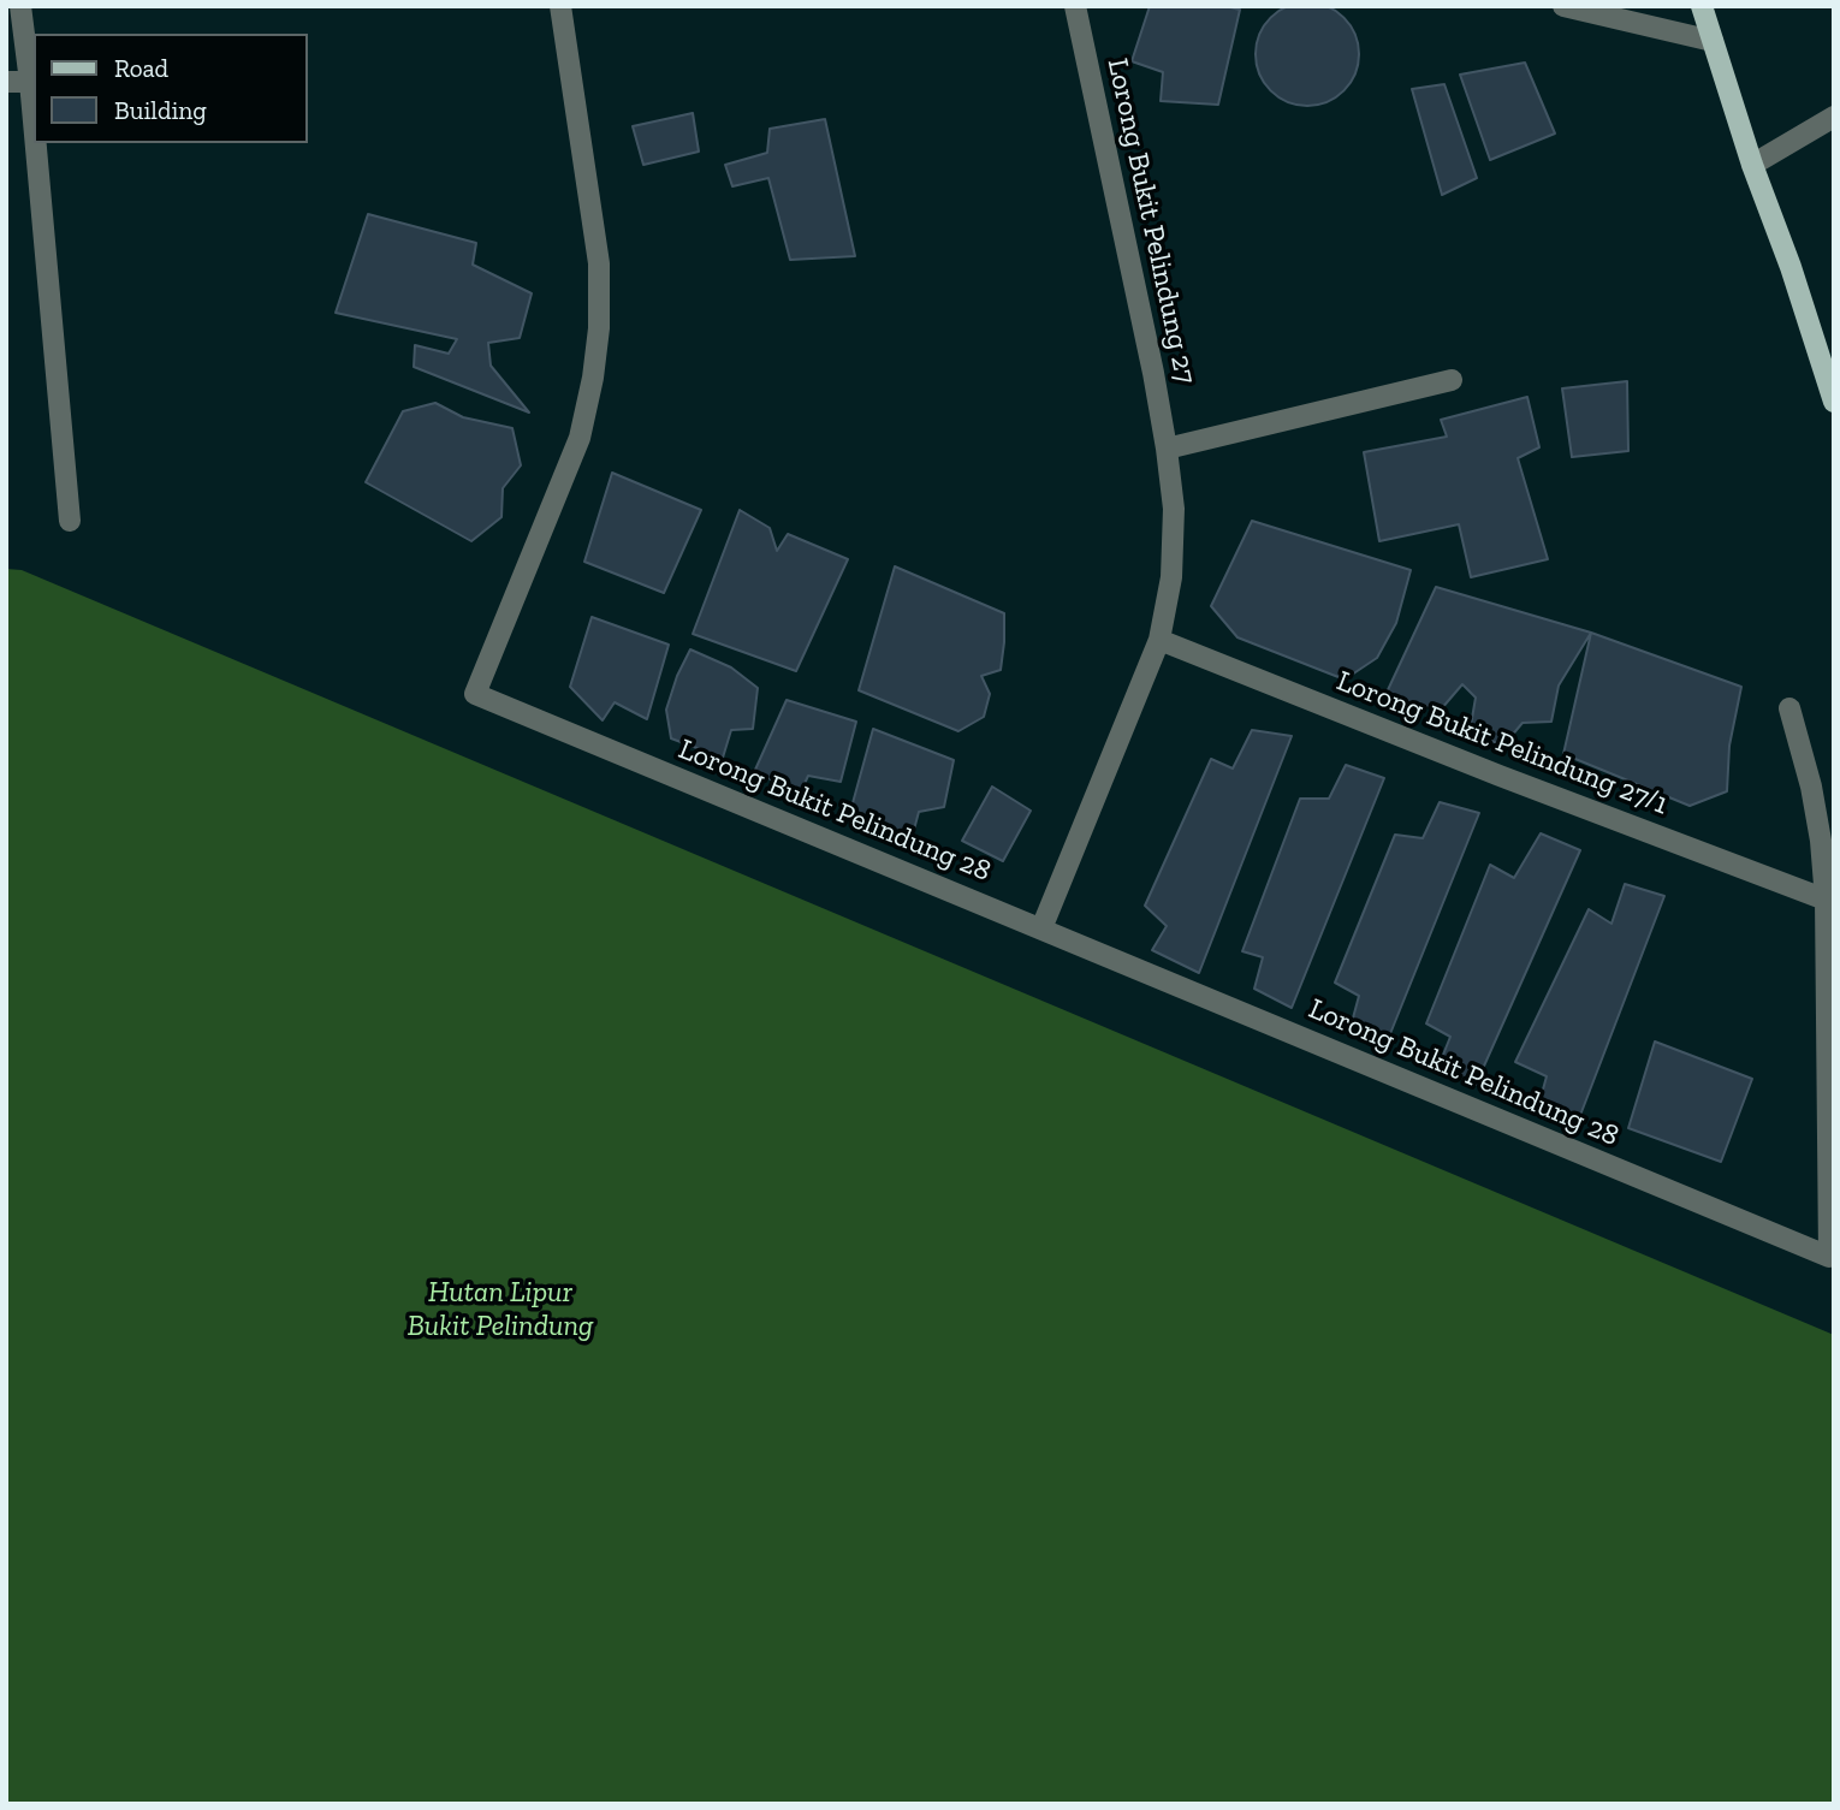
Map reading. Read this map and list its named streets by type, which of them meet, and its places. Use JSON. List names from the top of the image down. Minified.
{"streets":{"street":["Lorong Bukit Pelindung 27","Lorong Bukit Pelindung 27/1","Lorong Bukit Pelindung 28"]},"crossings":[["Lorong Bukit Pelindung 27","Lorong Bukit Pelindung 27/1"],["Lorong Bukit Pelindung 27","Lorong Bukit Pelindung 28"],["Lorong Bukit Pelindung 27/1","Lorong Bukit Pelindung 28"]],"parks":["Hutan Lipur Bukit Pelindung"],"legend":["Road","Building"]}
